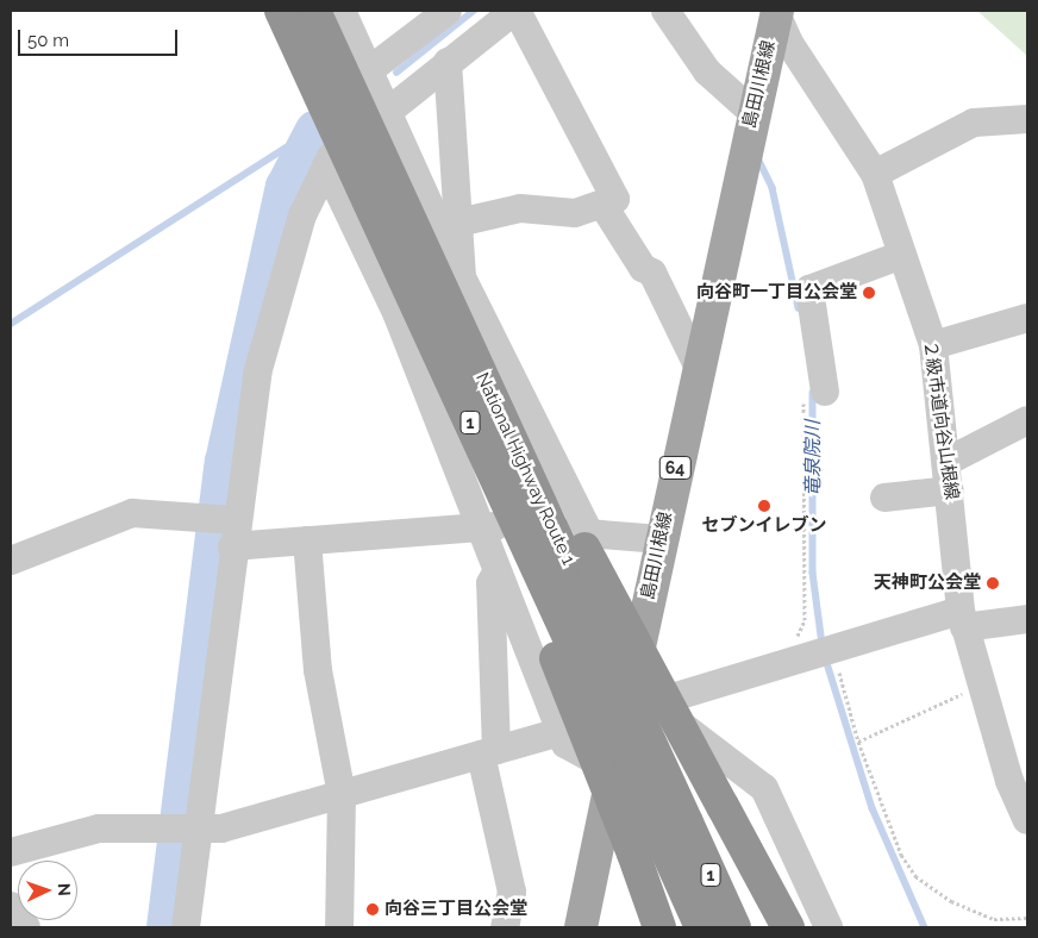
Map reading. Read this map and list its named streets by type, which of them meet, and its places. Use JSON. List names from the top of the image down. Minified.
{"streets":{"highway":["1","National Highway Route 1"],"main road":["島田川根線","64"],"street":["２級市道向谷山根線"]},"crossings":[["島田川根線","２級市道向谷山根線"]],"water":["竜泉院川"],"places":["向谷町一丁目公会堂","セブンイレブン","天神町公会堂","向谷三丁目公会堂"],"scale_bar":"50 m","north":"right"}
